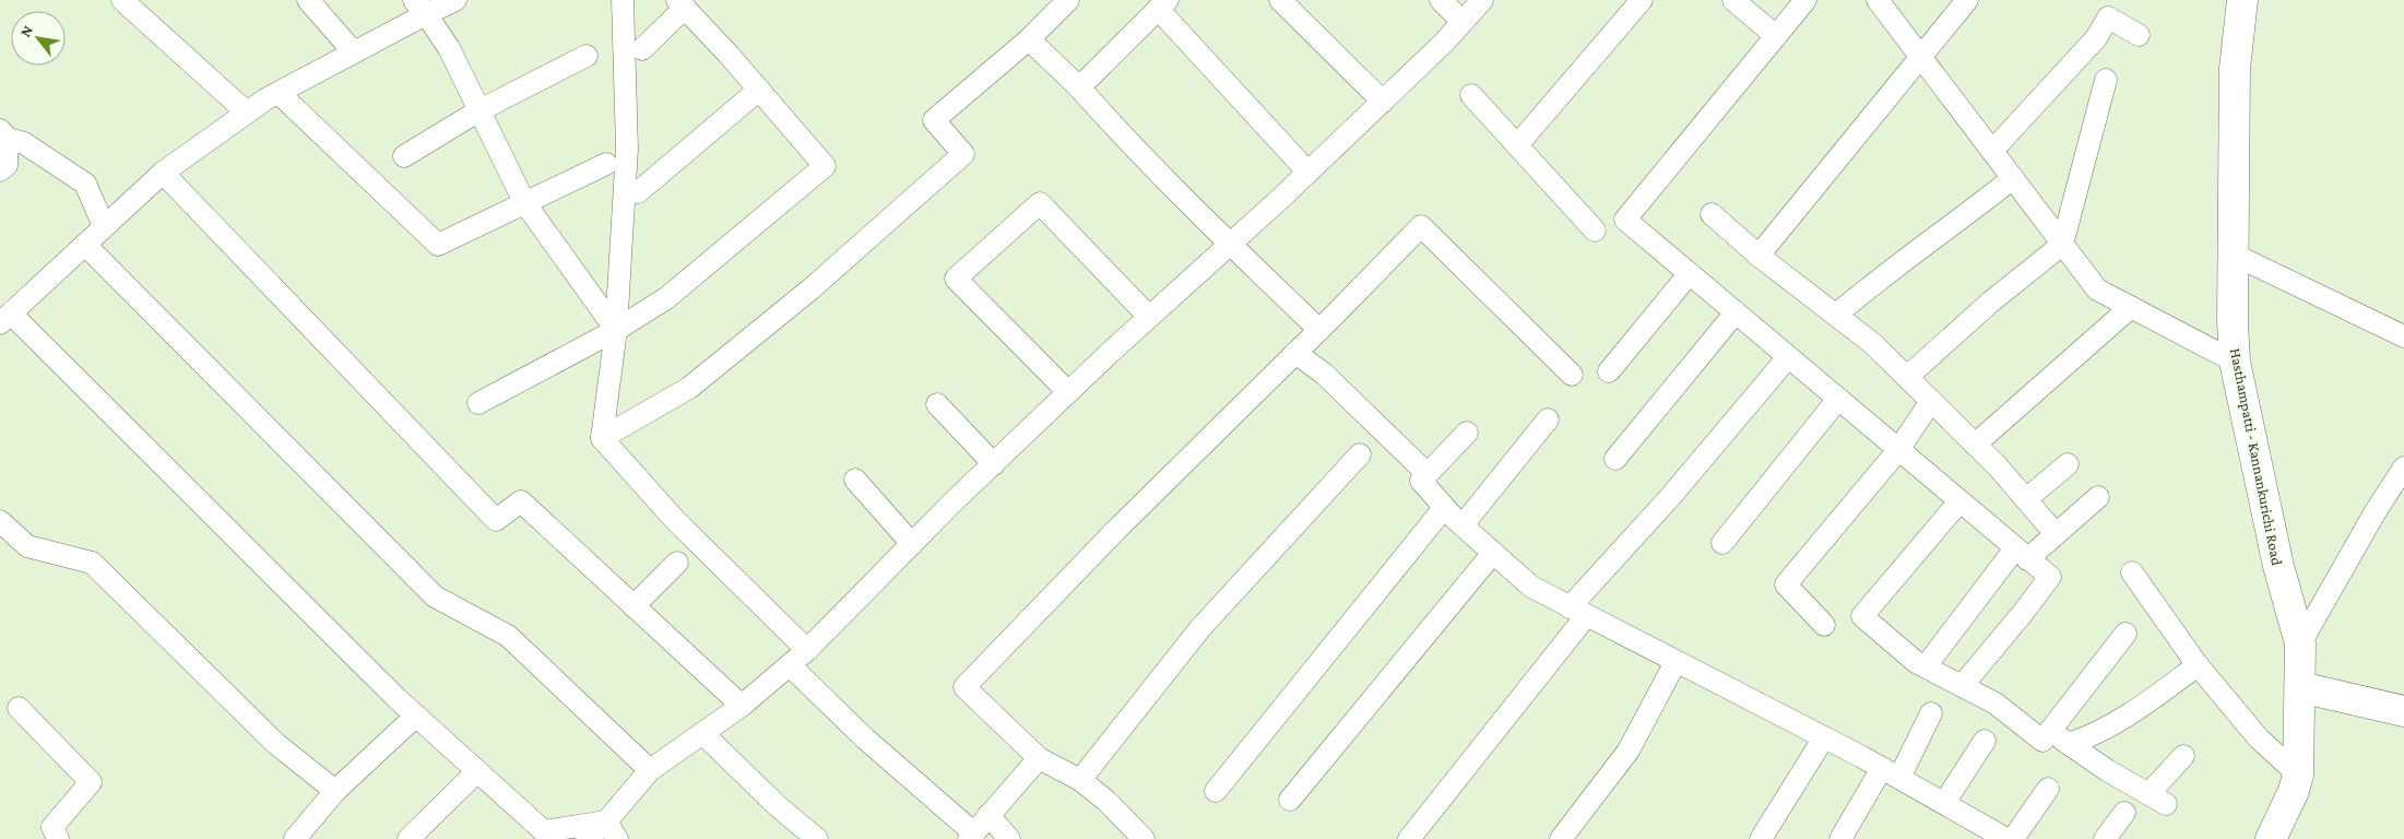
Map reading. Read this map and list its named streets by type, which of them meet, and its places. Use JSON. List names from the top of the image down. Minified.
{"streets":{"main road":["Hasthampatti - Kannankurichi Road"]},"north":"top left"}
